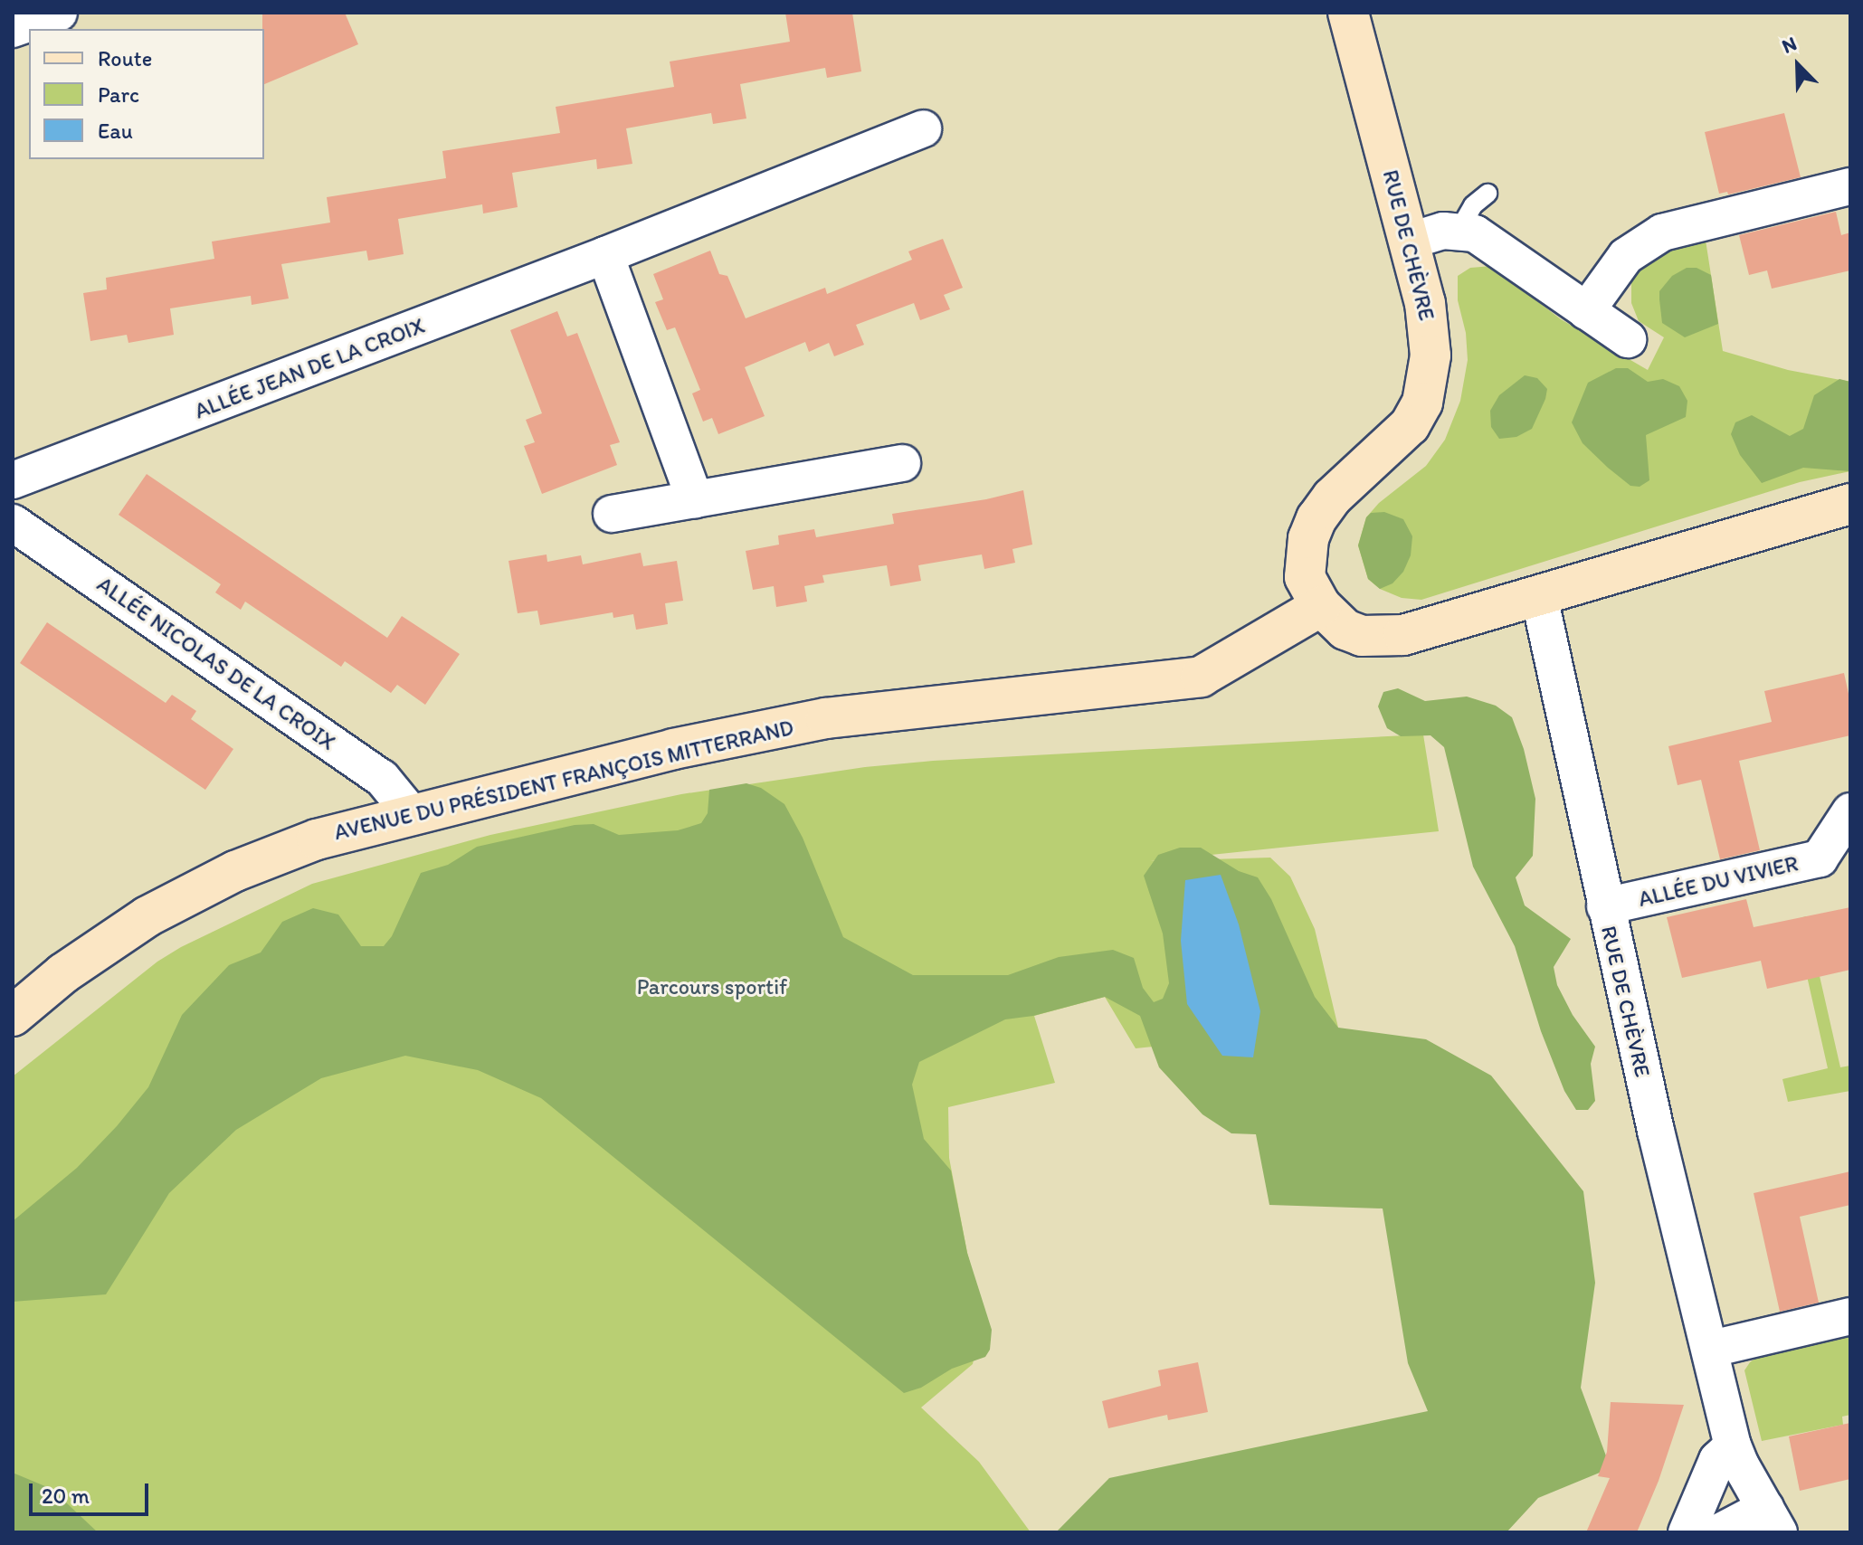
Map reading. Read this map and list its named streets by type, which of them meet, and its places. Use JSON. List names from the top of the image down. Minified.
{"streets":{"street":["RUE DE CHÈVRE","ALLÉE JEAN DE LA CROIX","ALLÉE NICOLAS DE LA CROIX","AVENUE DU PRÉSIDENT FRANÇOIS MITTERRAND","ALLÉE DU VIVIER"]},"crossings":[["RUE DE CHÈVRE","AVENUE DU PRÉSIDENT FRANÇOIS MITTERRAND"],["RUE DE CHÈVRE","ALLÉE DU VIVIER"],["ALLÉE NICOLAS DE LA CROIX","AVENUE DU PRÉSIDENT FRANÇOIS MITTERRAND"]],"parks":["Parcours sportif"],"legend":["Route","Parc","Eau"],"scale_bar":"20 m","north":"top left"}
